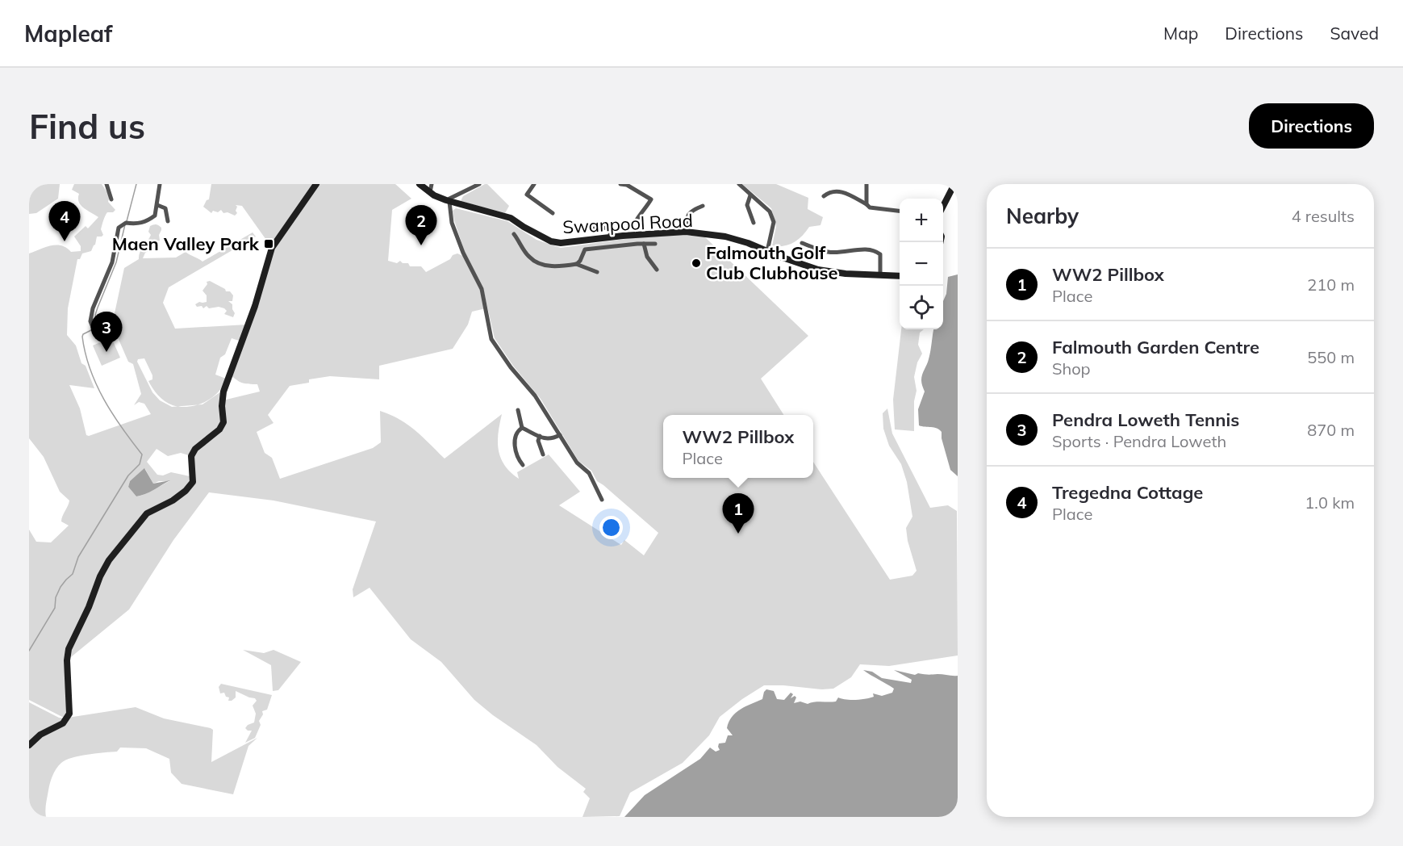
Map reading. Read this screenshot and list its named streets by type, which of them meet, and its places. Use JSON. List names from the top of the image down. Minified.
{"streets":{"street":["Swanpool Road"]},"places":{"transit":["Maen Valley Park"],"other":["Falmouth Golf Club Clubhouse"]},"page":{"header":"Mapleaf","nav":["Map","Directions","Saved"],"buttons":"Directions","title":"Find us","heading":["Nearby","4 results"],"map_buttons":["+","−"],"pins":["4","2","3","1"],"list":[{"mark":"1","name":"WW2 Pillbox","note":"Place","value":"210 m"},{"mark":"2","name":"Falmouth Garden Centre","note":"Shop","value":"550 m"},{"mark":"3","name":"Pendra Loweth Tennis","note":"Sports · Pendra Loweth","value":"870 m"},{"mark":"4","name":"Tregedna Cottage","note":"Place","value":"1.0 km"}],"popup":["WW2 Pillbox","Place"]}}
